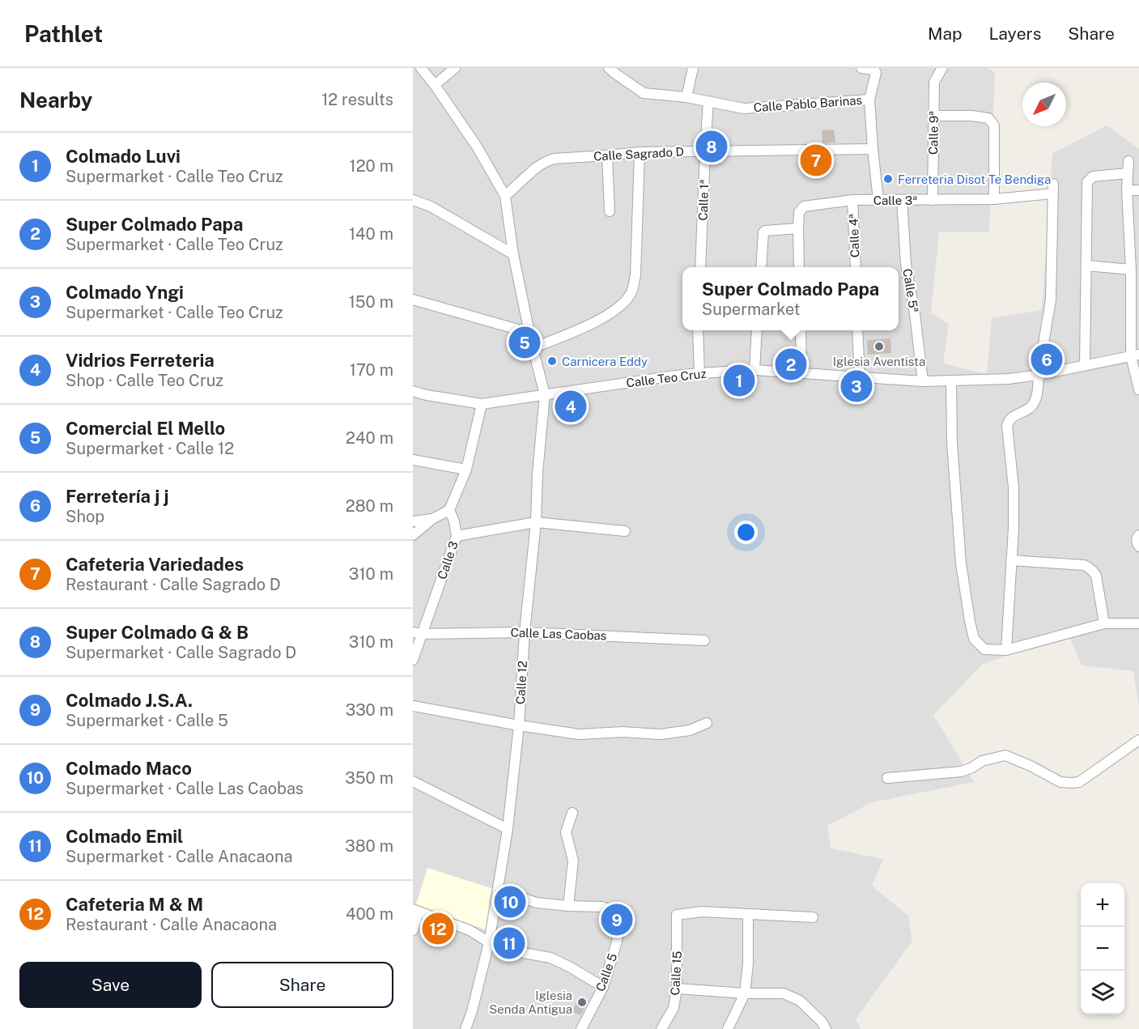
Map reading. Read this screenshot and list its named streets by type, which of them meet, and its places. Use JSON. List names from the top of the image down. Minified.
{"streets":{"street":["Calle Pablo Barinas","Calle 9ª","Calle Sagrado D","Calle 1ª","Calle 3ª","Calle 4ª","Calle 5ª","Calle Teo Cruz","Calle 3","Calle Las Caobas","Calle 12","Calle 5","Calle 15"]},"crossings":[["Calle Pablo Barinas","Calle 1ª"],["Calle 9ª","Calle 3ª"],["Calle Sagrado D","Calle 1ª"],["Calle Sagrado D","Calle 12"],["Calle 3ª","Calle 4ª"],["Calle 3ª","Calle 5ª"],["Calle 3ª","Calle Teo Cruz"],["Calle 5ª","Calle Teo Cruz"],["Calle Teo Cruz","Calle 12"],["Calle 3","Calle Las Caobas"],["Calle Las Caobas","Calle 12"]],"places":["Ferreteria Disot Te Bendiga","Iglesia Aventista","Carnicera Eddy","Iglesia Senda Antigua"],"north":"bottom left","page":{"header":"Pathlet","nav":["Map","Layers","Share"],"heading":["Nearby","12 results"],"pins":["8","7","5","6","2","1","3","4","10","9","12","11"],"list":[{"mark":"1","name":"Colmado Luvi","note":"Supermarket · Calle Teo Cruz","value":"120 m"},{"mark":"2","name":"Super Colmado Papa","note":"Supermarket · Calle Teo Cruz","value":"140 m"},{"mark":"3","name":"Colmado Yngi","note":"Supermarket · Calle Teo Cruz","value":"150 m"},{"mark":"4","name":"Vidrios Ferreteria","note":"Shop · Calle Teo Cruz","value":"170 m"},{"mark":"5","name":"Comercial El Mello","note":"Supermarket · Calle 12","value":"240 m"},{"mark":"6","name":"Ferretería j j","note":"Shop","value":"280 m"},{"mark":"7","name":"Cafeteria Variedades","note":"Restaurant · Calle Sagrado D","value":"310 m"},{"mark":"8","name":"Super Colmado G & B","note":"Supermarket · Calle Sagrado D","value":"310 m"},{"mark":"9","name":"Colmado J.S.A.","note":"Supermarket · Calle 5","value":"330 m"},{"mark":"10","name":"Colmado Maco","note":"Supermarket · Calle Las Caobas","value":"350 m"},{"mark":"11","name":"Colmado Emil","note":"Supermarket · Calle Anacaona","value":"380 m"},{"mark":"12","name":"Cafeteria M & M","note":"Restaurant · Calle Anacaona","value":"400 m"}],"popup":["Super Colmado Papa","Supermarket"],"map_buttons":["+","−"],"buttons":["Save","Share"]}}
